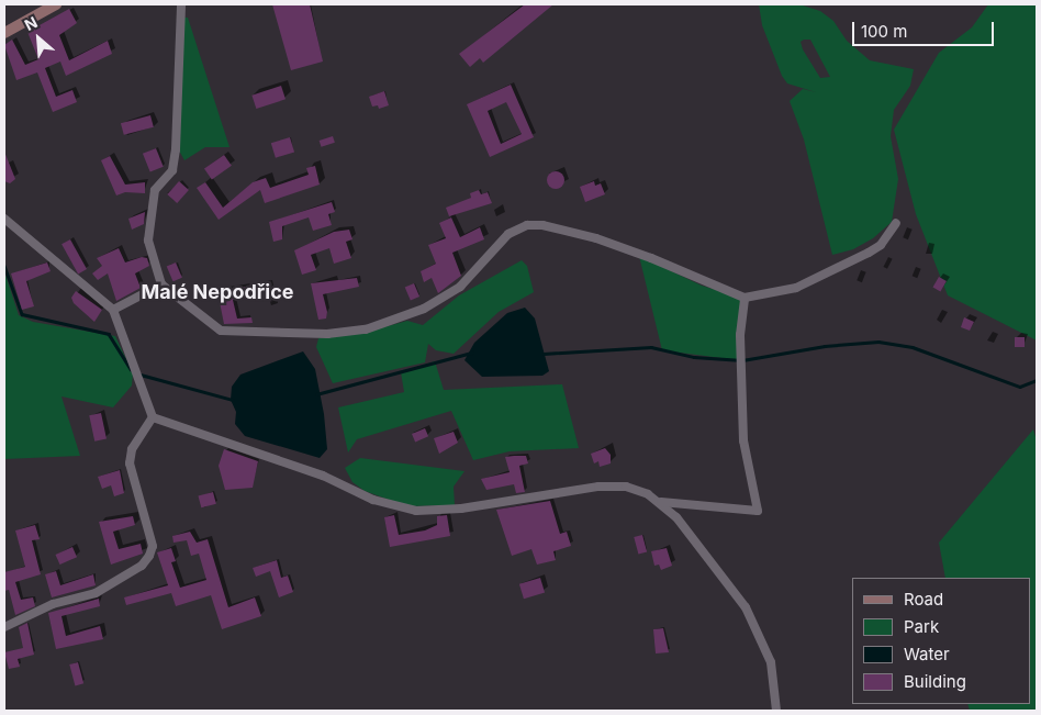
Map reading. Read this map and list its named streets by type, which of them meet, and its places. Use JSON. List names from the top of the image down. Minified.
{"districts":["Malé Nepodřice"],"legend":["Road","Park","Water","Building"],"scale_bar":"100 m","north":"top left"}
